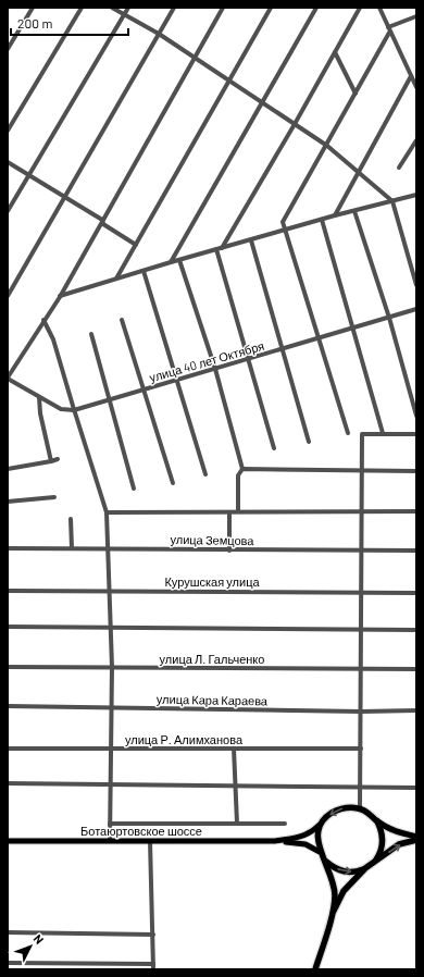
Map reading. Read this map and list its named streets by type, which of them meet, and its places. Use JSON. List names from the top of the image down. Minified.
{"streets":{"main road":["Ботаюртовское шоссе"],"street":["улица 40 лет Октября","улица Земцова","Курушская улица","улица Л. Гальченко","улица Кара Караева","улица Р. Алимханова"]},"scale_bar":"200 m","north":"top right"}
